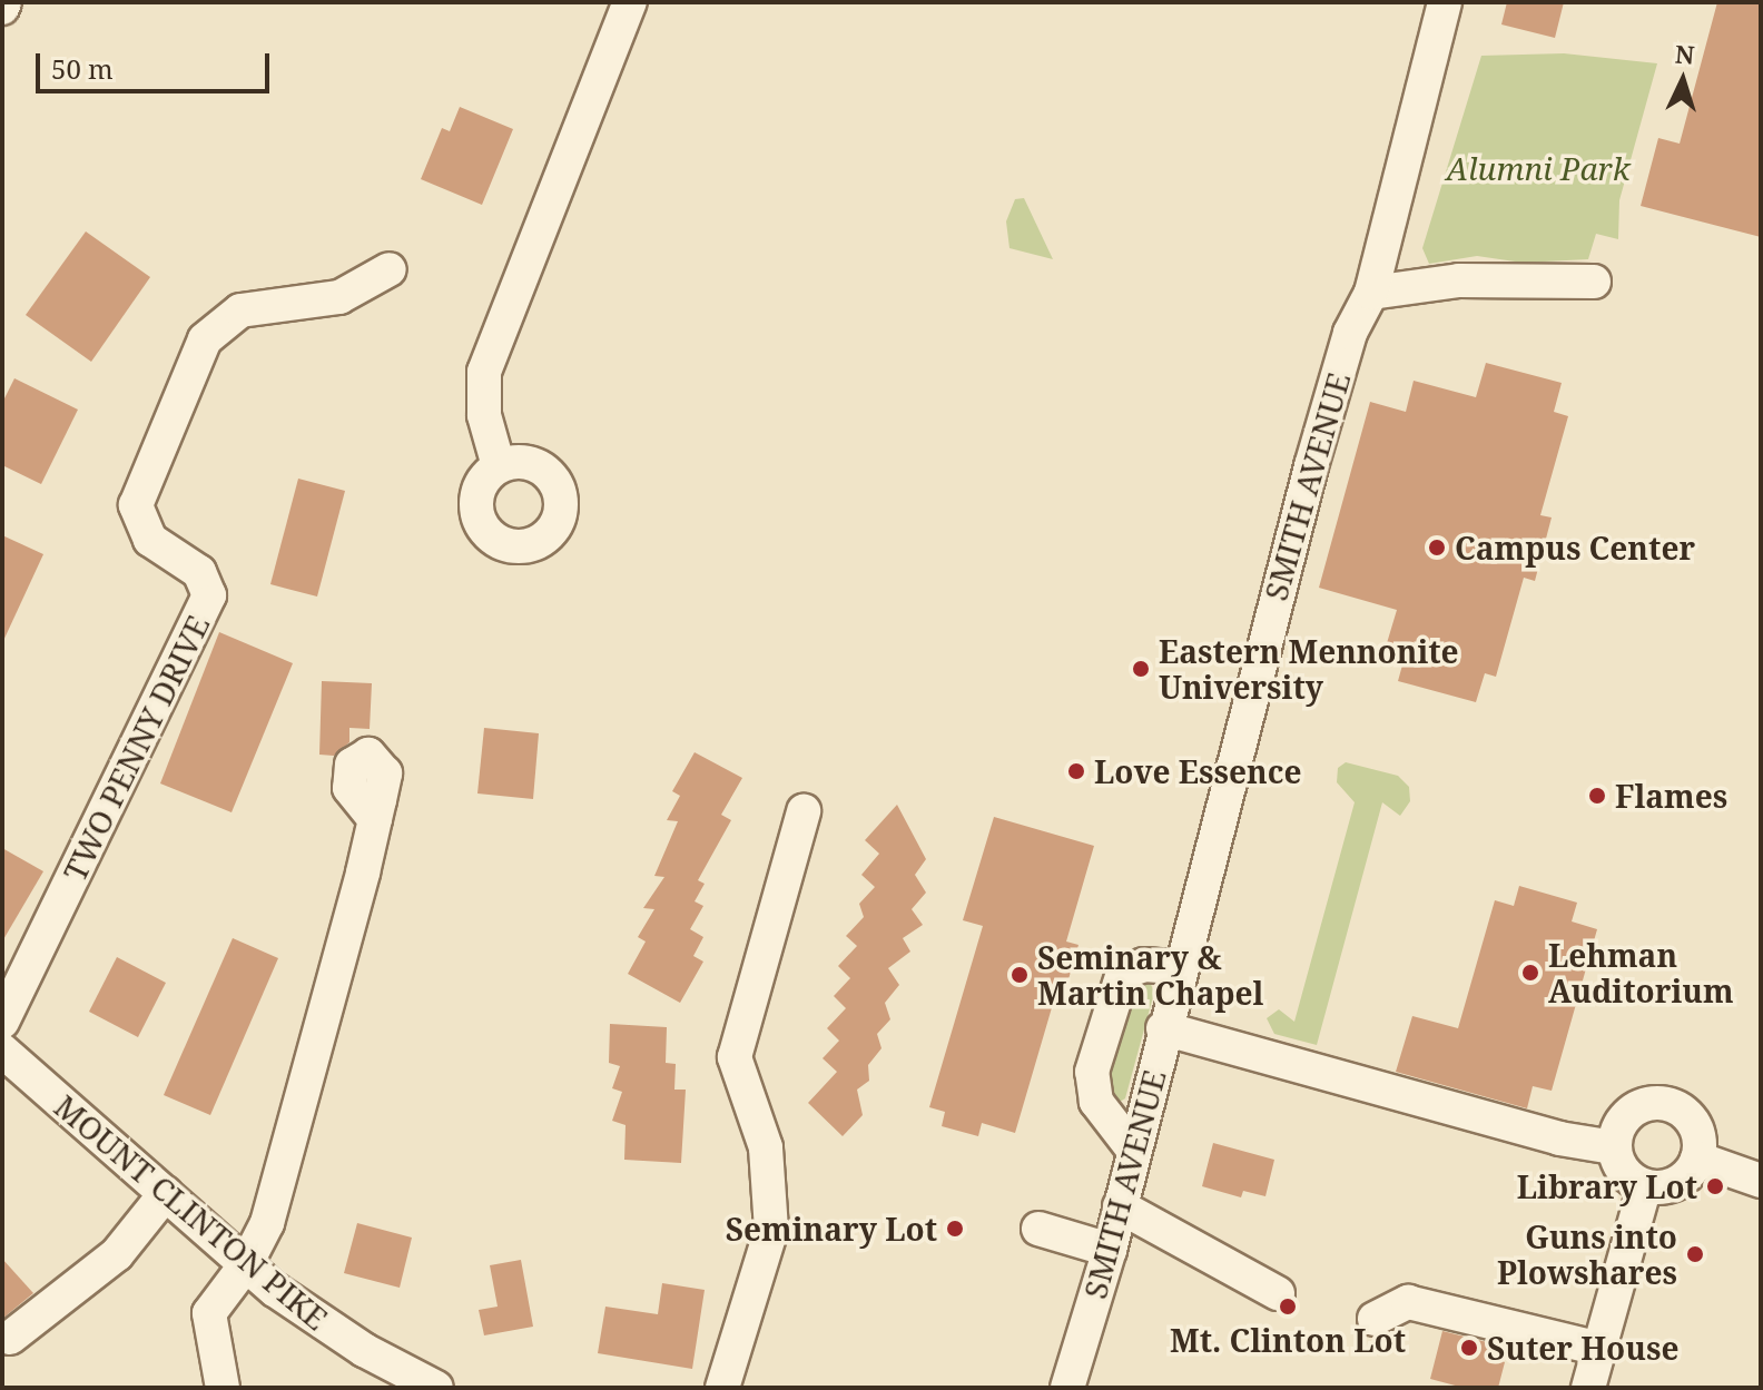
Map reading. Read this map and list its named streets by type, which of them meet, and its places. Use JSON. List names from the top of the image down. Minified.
{"streets":{"street":["SMITH AVENUE","TWO PENNY DRIVE","MOUNT CLINTON PIKE"]},"parks":["Alumni Park"],"places":["Campus Center","Eastern Mennonite University","Love Essence","Flames","Lehman Auditorium","Seminary & Martin Chapel","Library Lot","Seminary Lot","Guns into Plowshares","Mt. Clinton Lot","Suter House"],"scale_bar":"50 m","north":"top"}
